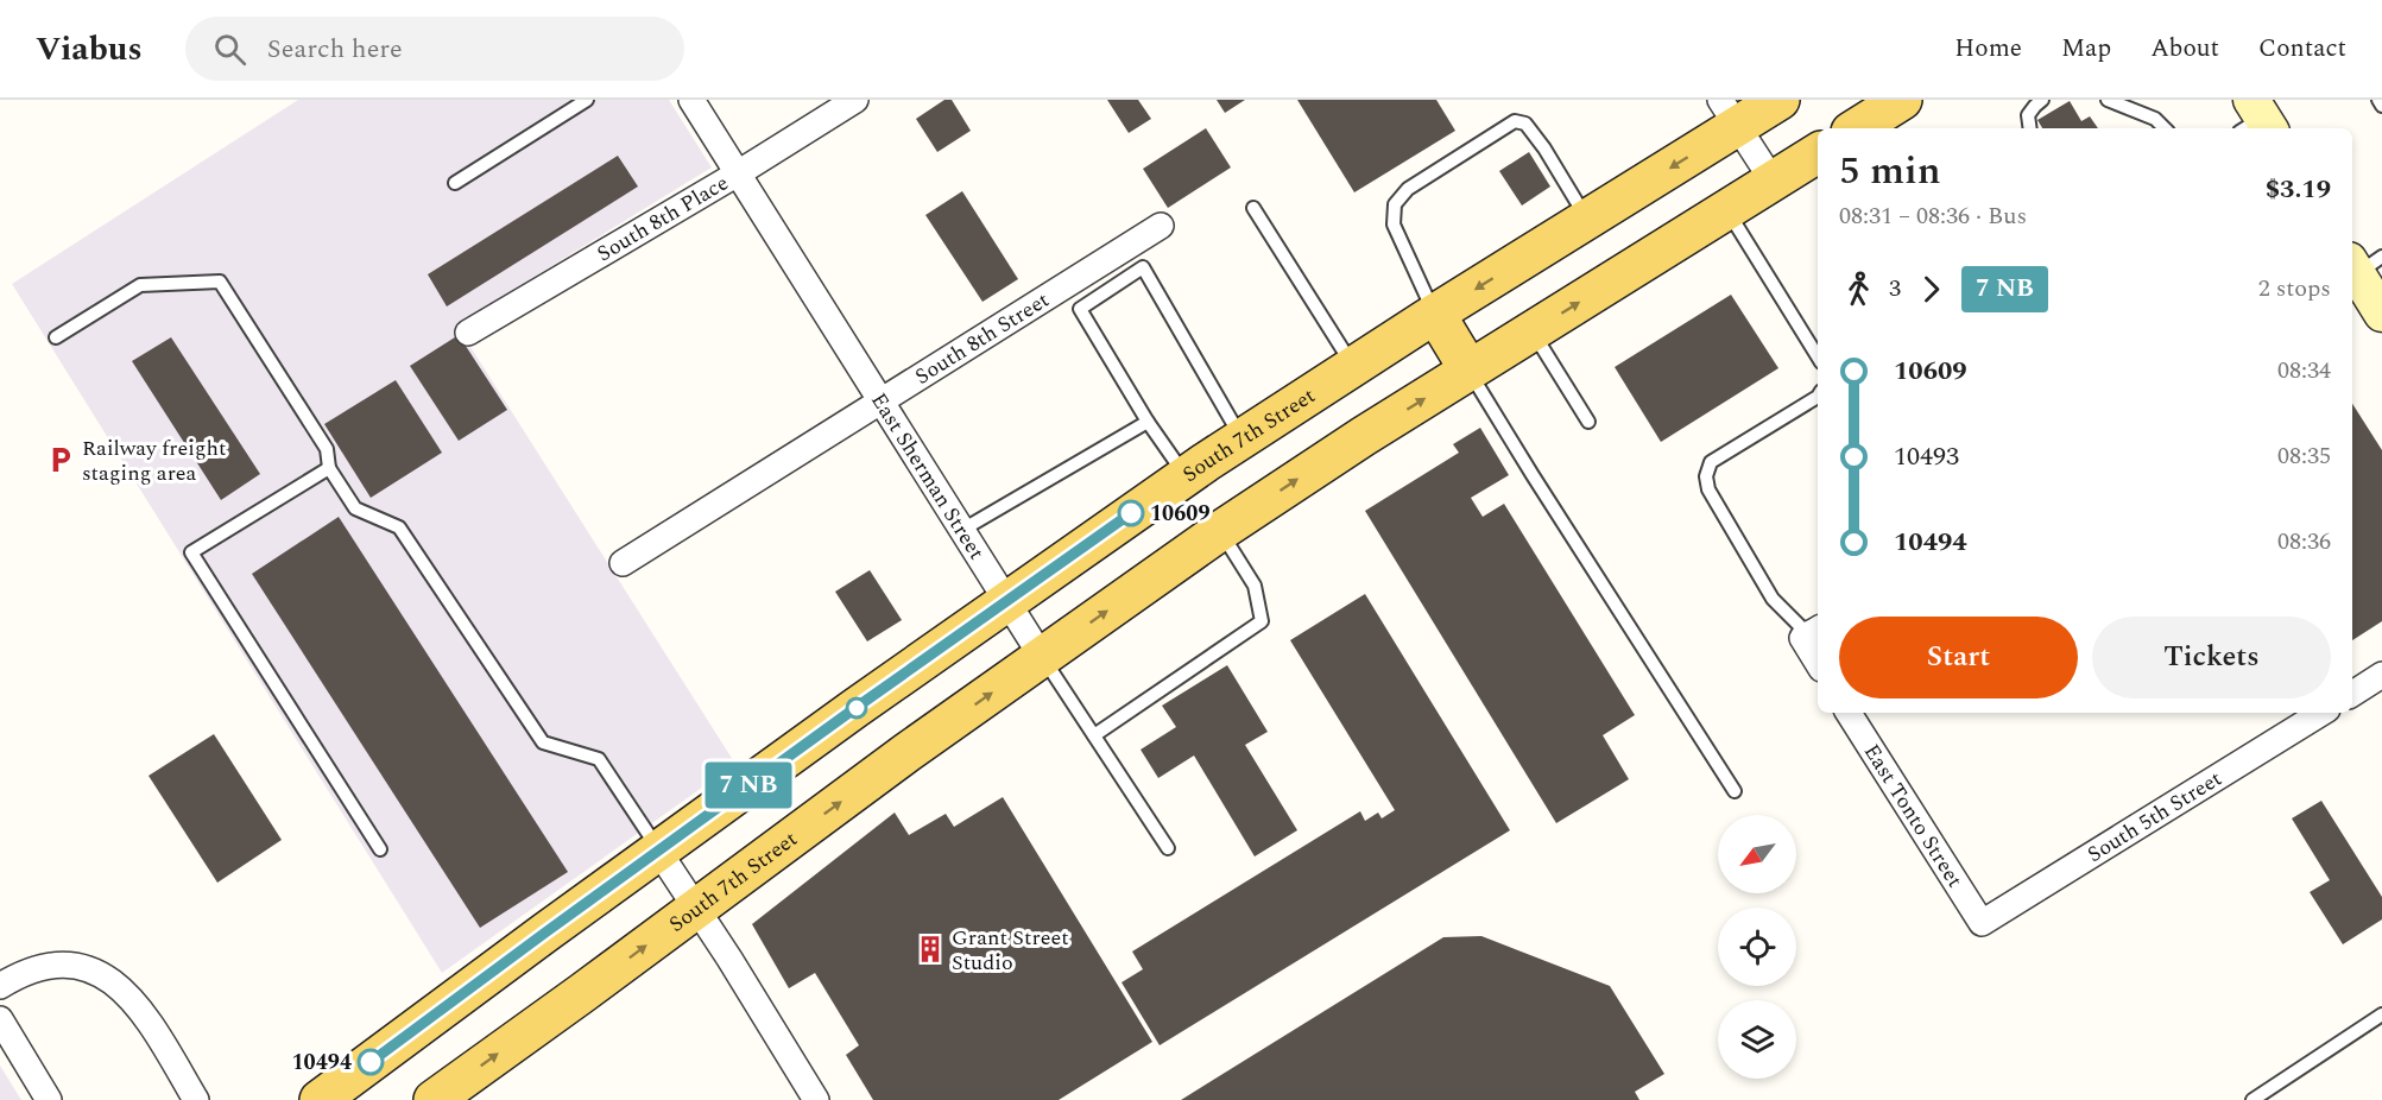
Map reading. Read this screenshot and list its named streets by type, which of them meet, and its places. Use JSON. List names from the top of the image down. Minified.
{"streets":{"main road":["South 7th Street"],"street":["South 8th Place","South 8th Street","East Sherman Street","East Tonto Street","South 5th Street"]},"crossings":[["South 8th Place","East Sherman Street"],["South 8th Street","East Sherman Street"],["South 7th Street","East Sherman Street"],["East Tonto Street","South 5th Street"]],"places":{"parking":["Railway freight staging area"],"other":["10609","10494"],"building":["Grant Street Studio"]},"north":"bottom left","page":{"header":"Viabus","search":"Search here","nav":["Home","Map","About","Contact"],"on_map":"7 NB","heading":["5 min","08:31 – 08:36 · Bus","$3.19"],"legs":["3","7 NB","2 stops"],"list":[{"name":"10609","value":"08:34"},{"name":"10493","value":"08:35"},{"name":"10494","value":"08:36"}],"buttons":["Start","Tickets"]}}
